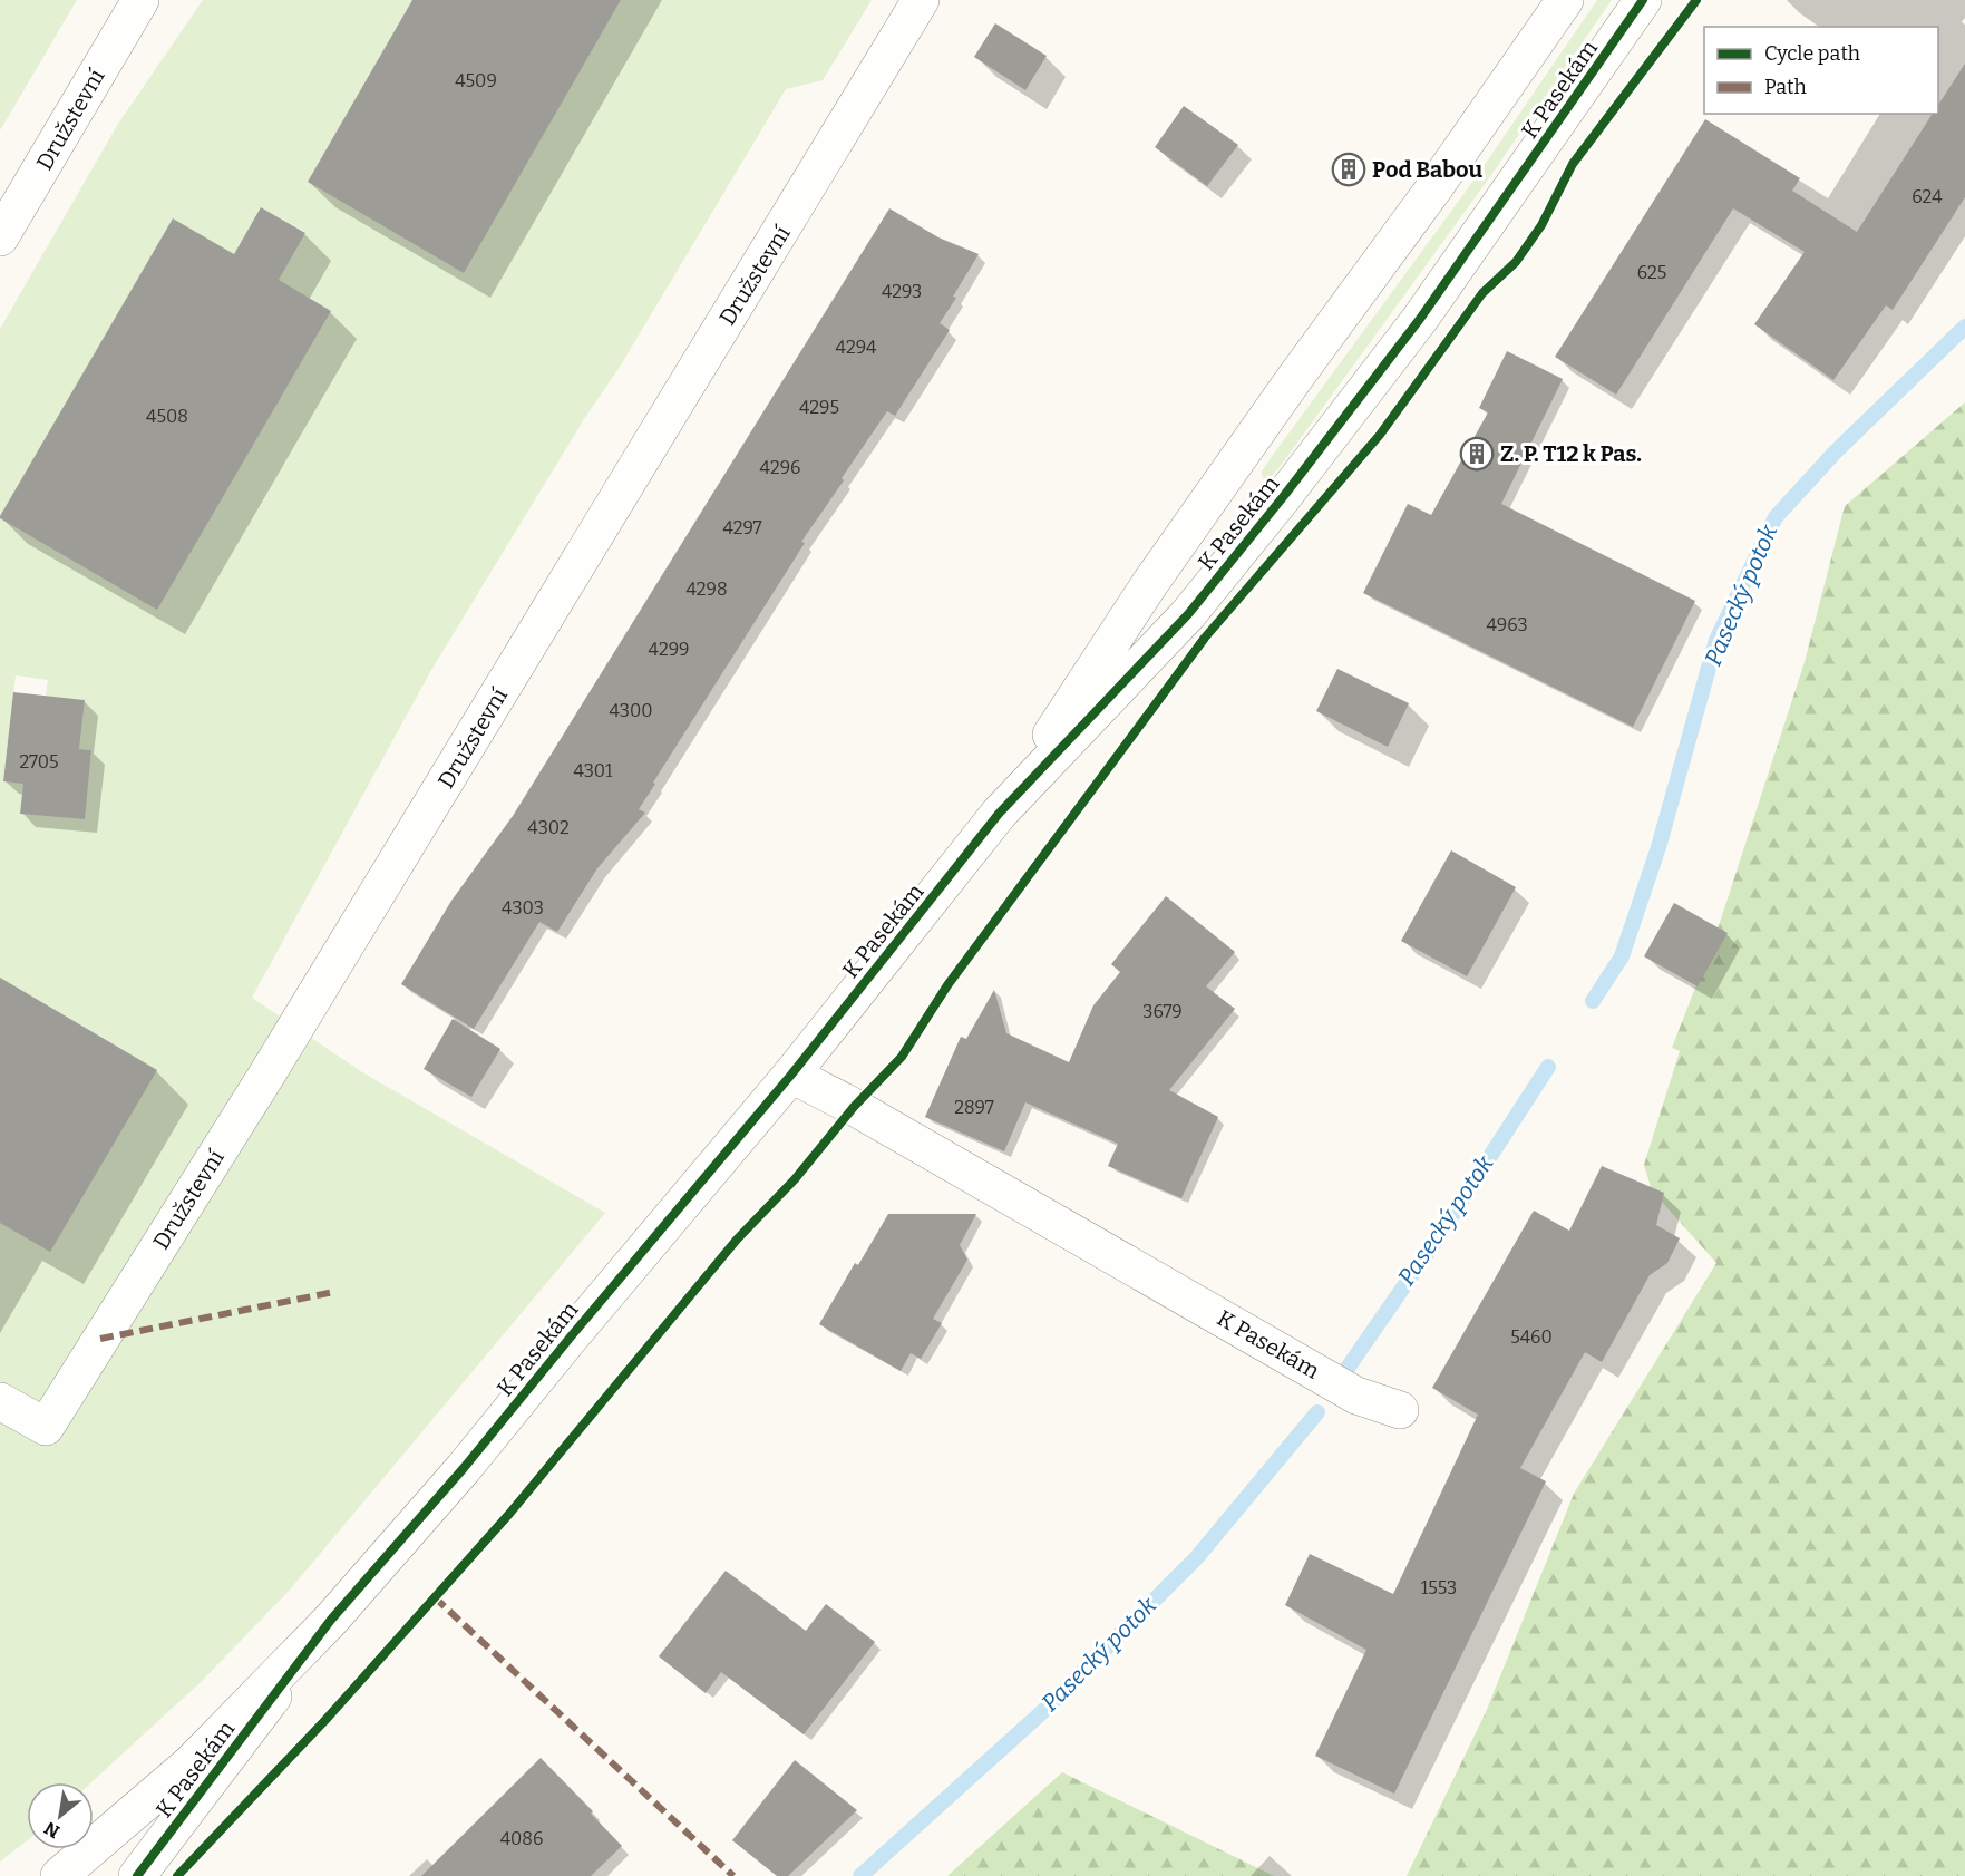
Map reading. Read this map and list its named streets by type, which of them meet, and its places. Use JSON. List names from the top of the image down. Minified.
{"streets":{"street":["K Pasekám","Družstevní"]},"water":["Pasecký potok"],"places":{"building":["Pod Babou","Z. P. T12 k Pas."]},"house_numbers":["4509","624","625","4293","4294","4295","4508","4296","4297","4298","4963","4299","4300","2705","4301","4302","4303","3679","2897","5460","1553","4086"],"legend":["Cycle path","Path"],"north":"bottom left"}
